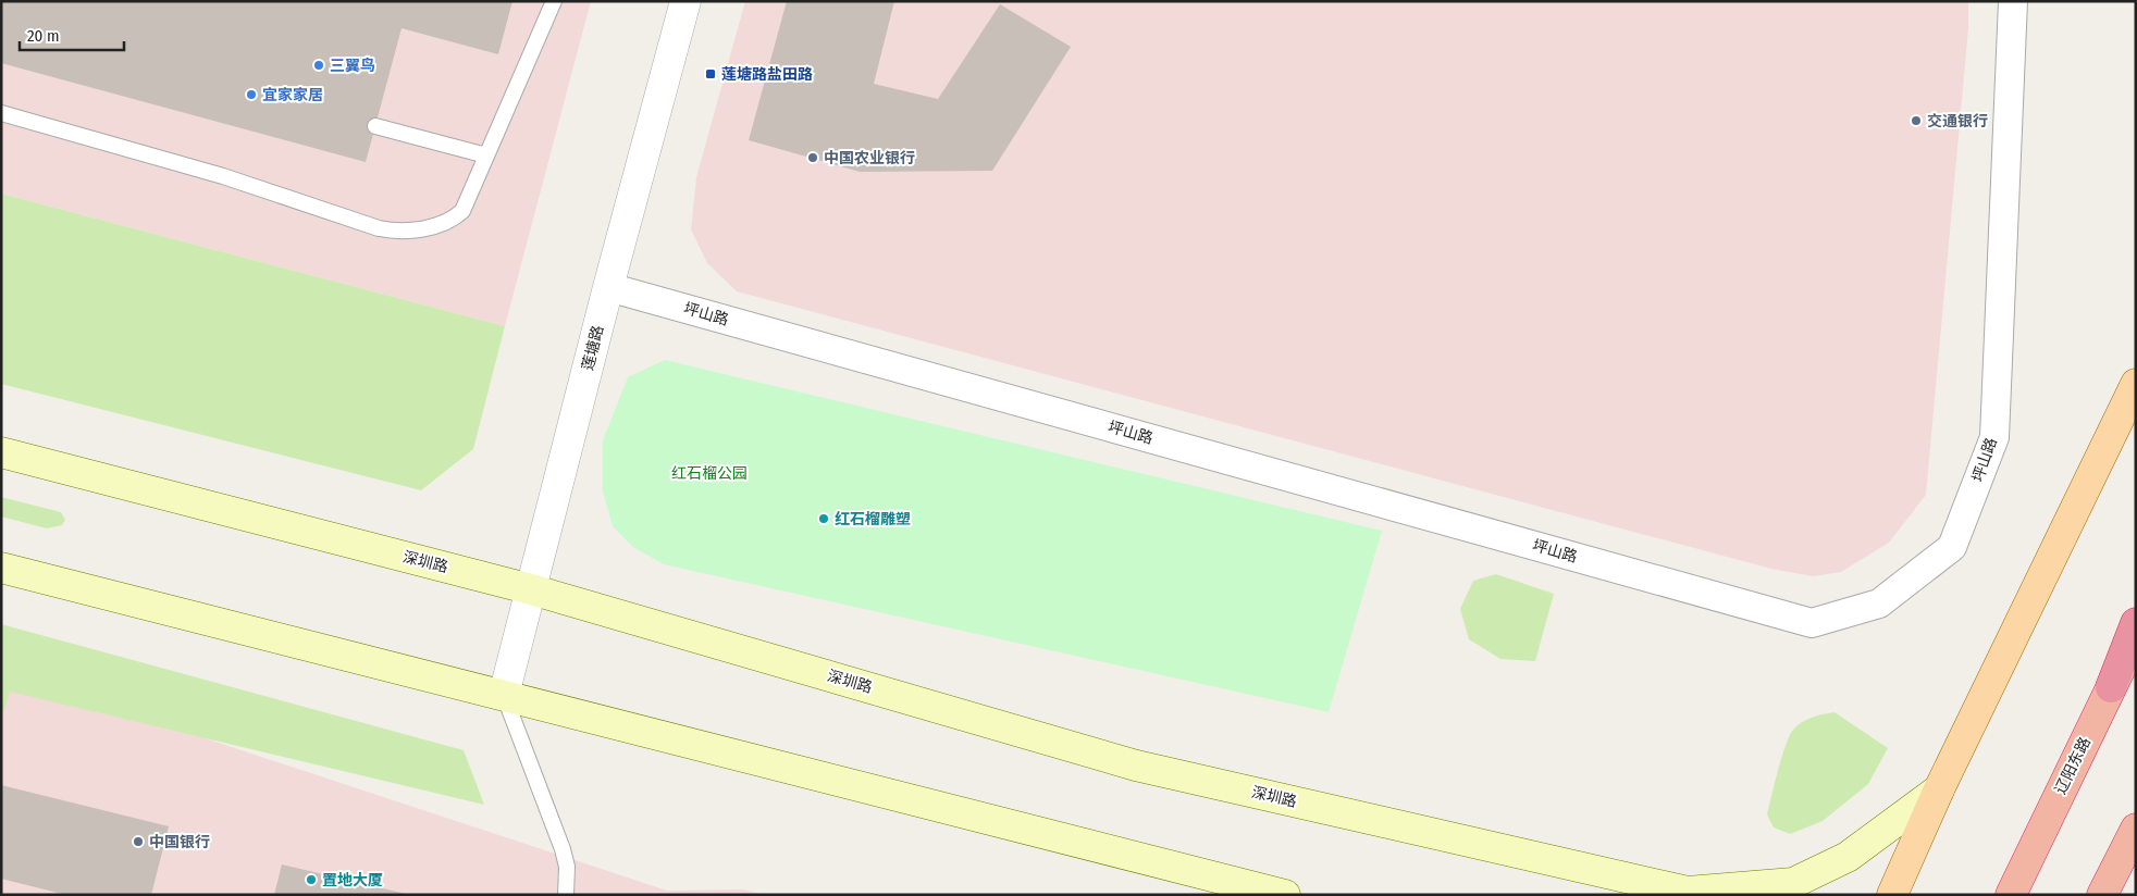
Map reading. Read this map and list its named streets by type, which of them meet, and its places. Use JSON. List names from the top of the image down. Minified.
{"streets":{"highway":["辽阳东路"],"main road":["深圳路"],"street":["坪山路","莲塘路"]},"crossings":[["坪山路","莲塘路"],["莲塘路","深圳路"]],"parks":["红石榴公园"],"places":{"other":["三翼鸟","宜家家居","交通银行","中国农业银行","红石榴雕塑","中国银行","置地大厦"],"transit":["莲塘路盐田路"]},"scale_bar":"20 m"}
